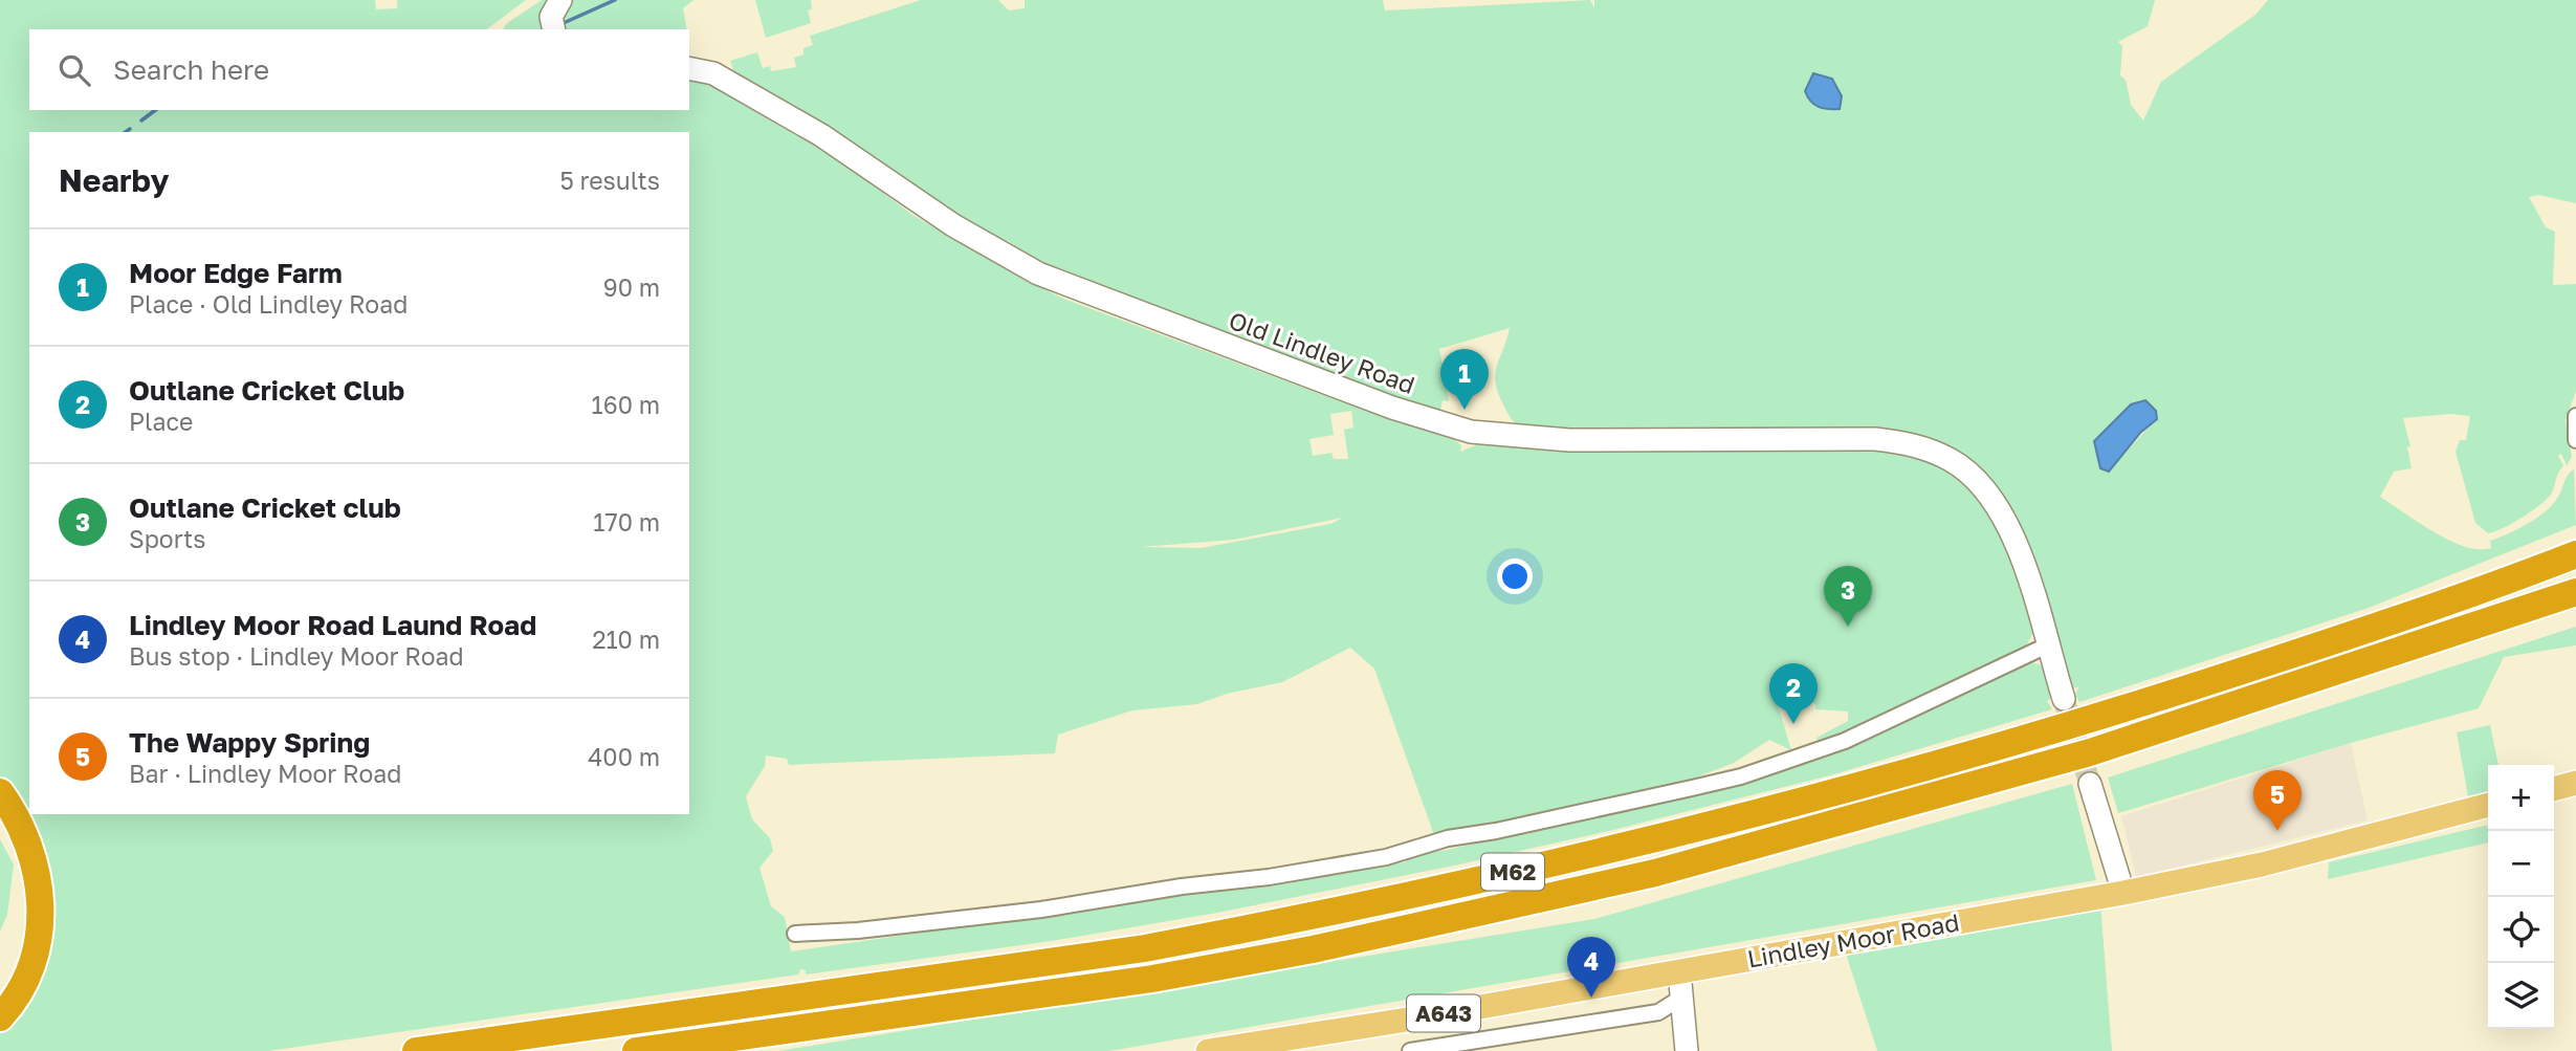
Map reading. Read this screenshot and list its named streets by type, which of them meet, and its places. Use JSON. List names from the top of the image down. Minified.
{"streets":{"highway":["M62"],"main road":["Lindley Moor Road","A643"],"street":["Old Lindley Road"]},"page":{"search":"Search here","heading":["Nearby","5 results"],"list":[{"mark":"1","name":"Moor Edge Farm","note":"Place · Old Lindley Road","value":"90 m"},{"mark":"2","name":"Outlane Cricket Club","note":"Place","value":"160 m"},{"mark":"3","name":"Outlane Cricket club","note":"Sports","value":"170 m"},{"mark":"4","name":"Lindley Moor Road Laund Road","note":"Bus stop · Lindley Moor Road","value":"210 m"},{"mark":"5","name":"The Wappy Spring","note":"Bar · Lindley Moor Road","value":"400 m"}],"pins":["1","3","2","5","4"],"map_buttons":["+","−"]}}
